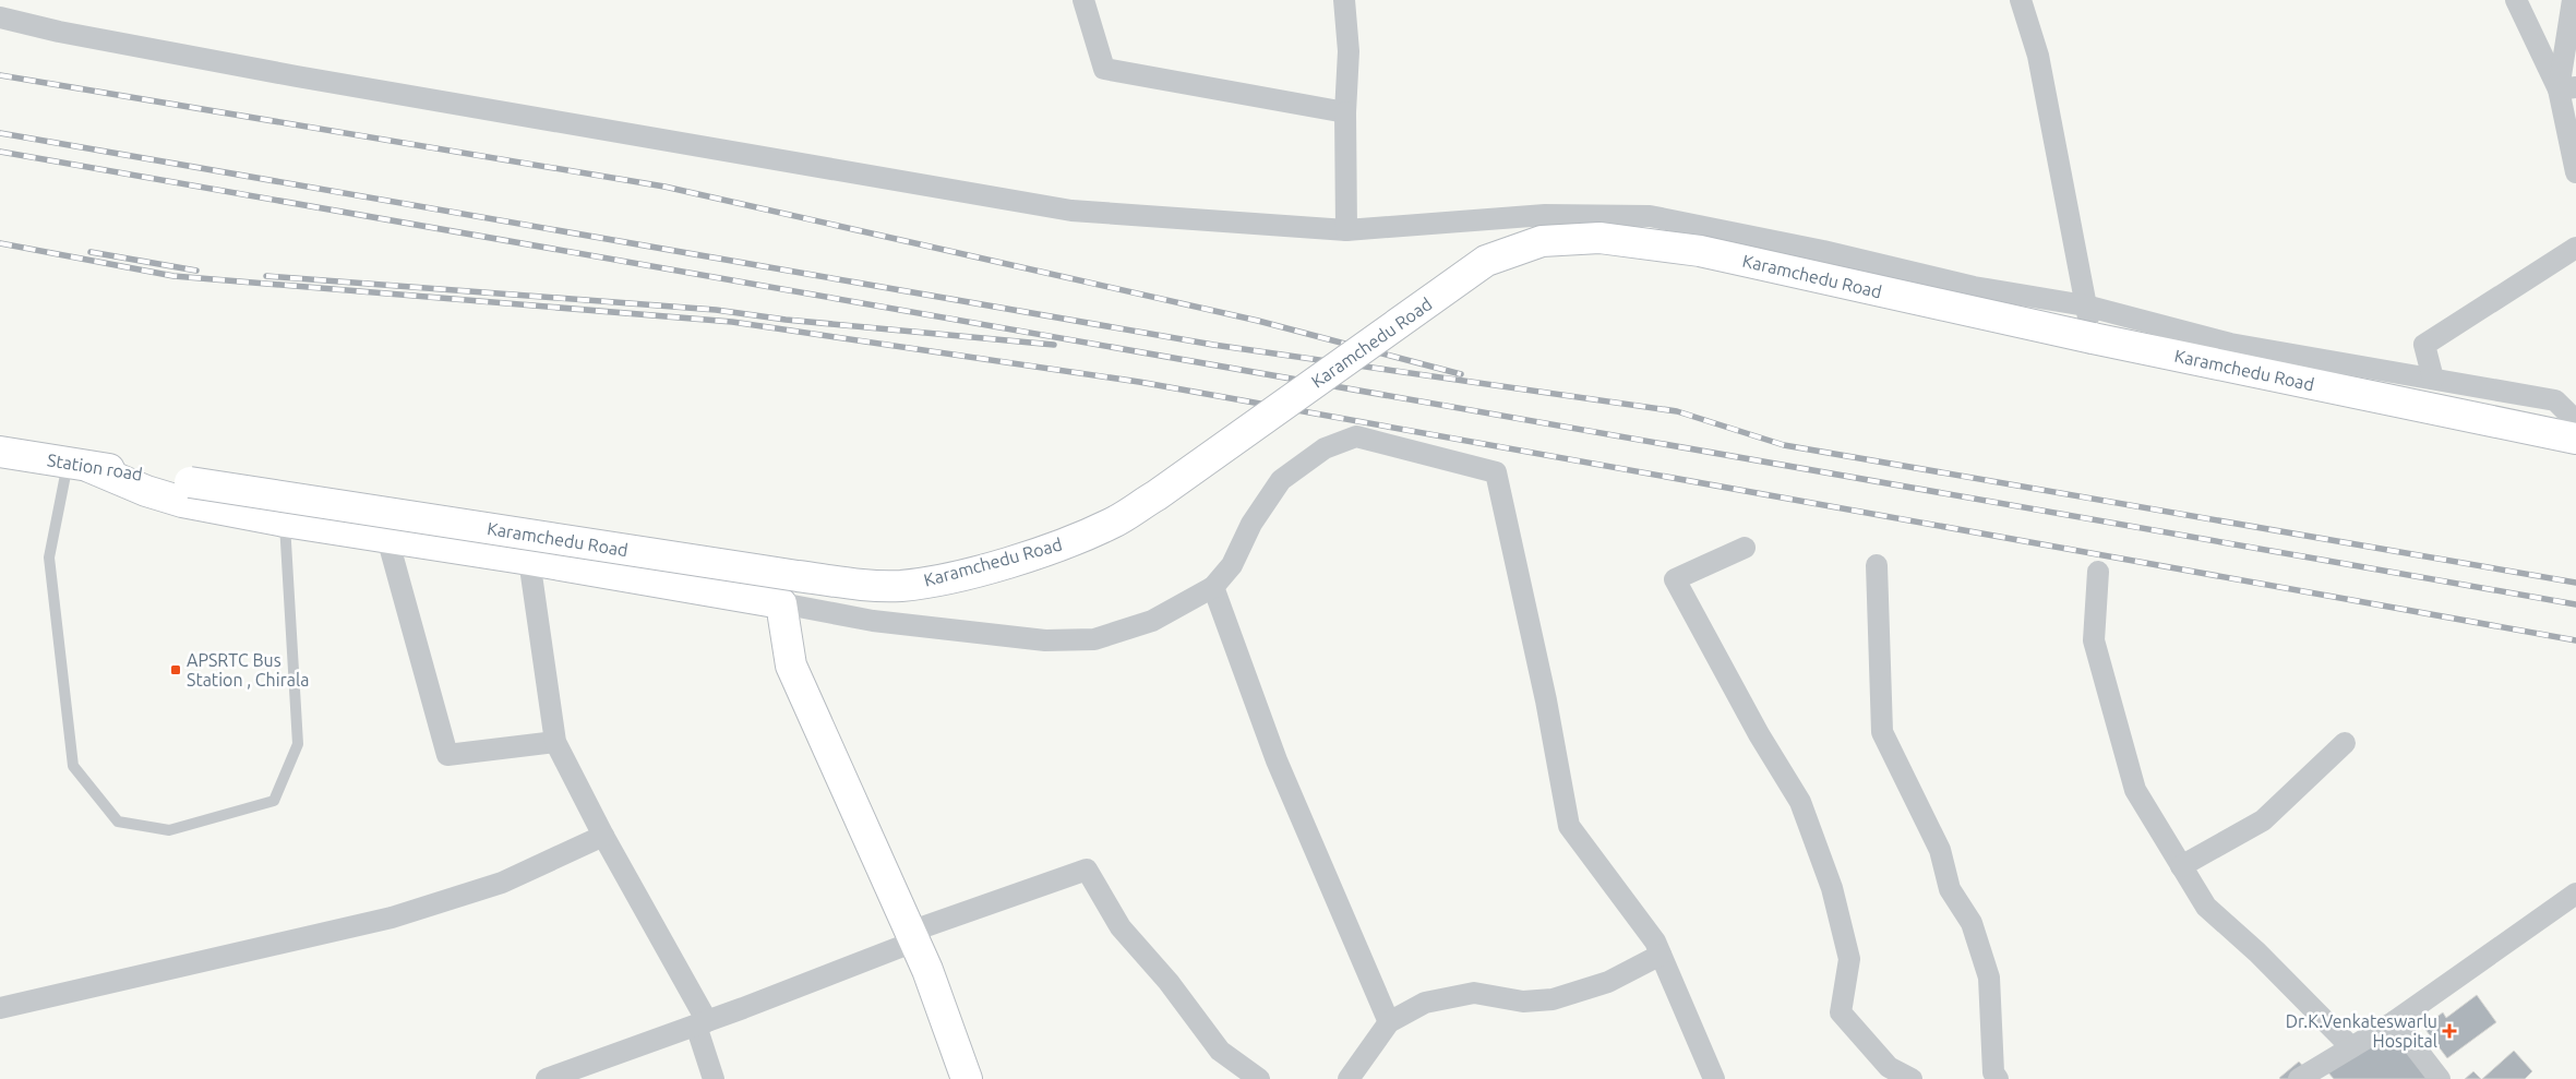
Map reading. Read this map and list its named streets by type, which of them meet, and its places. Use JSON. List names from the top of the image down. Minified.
{"streets":{"street":["Karamchedu Road","Station road"]},"crossings":[["Karamchedu Road","Station road"]],"places":{"transit":["APSRTC Bus Station , Chirala"],"health":["Dr.K.Venkateswarlu Hospital"]}}
